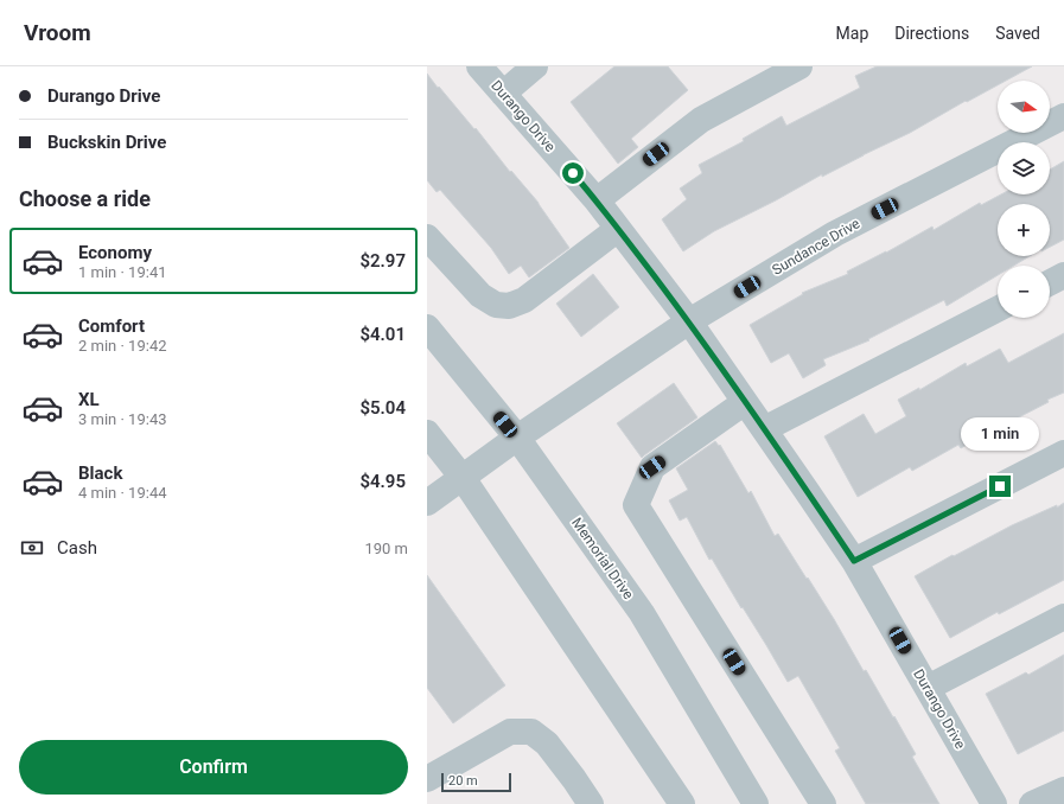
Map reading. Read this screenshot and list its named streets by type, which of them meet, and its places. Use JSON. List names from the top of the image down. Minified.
{"streets":{"street":["Durango Drive","Sundance Drive","Memorial Drive"]},"crossings":[["Durango Drive","Sundance Drive"],["Sundance Drive","Memorial Drive"]],"scale_bar":"20 m","north":"right","page":{"header":"Vroom","nav":["Map","Directions","Saved"],"banner":["Durango Drive","Buckskin Drive"],"map_buttons":["+","−"],"heading":"Choose a ride","list":[{"name":"Economy","note":"1 min · 19:41","value":"$2.97"},{"name":"Comfort","note":"2 min · 19:42","value":"$4.01"},{"name":"XL","note":"3 min · 19:43","value":"$5.04"},{"name":"Black","note":"4 min · 19:44","value":"$4.95"}],"bubble":"1 min","pay":["Cash","190 m"],"buttons":"Confirm","scale":"20 m"}}
